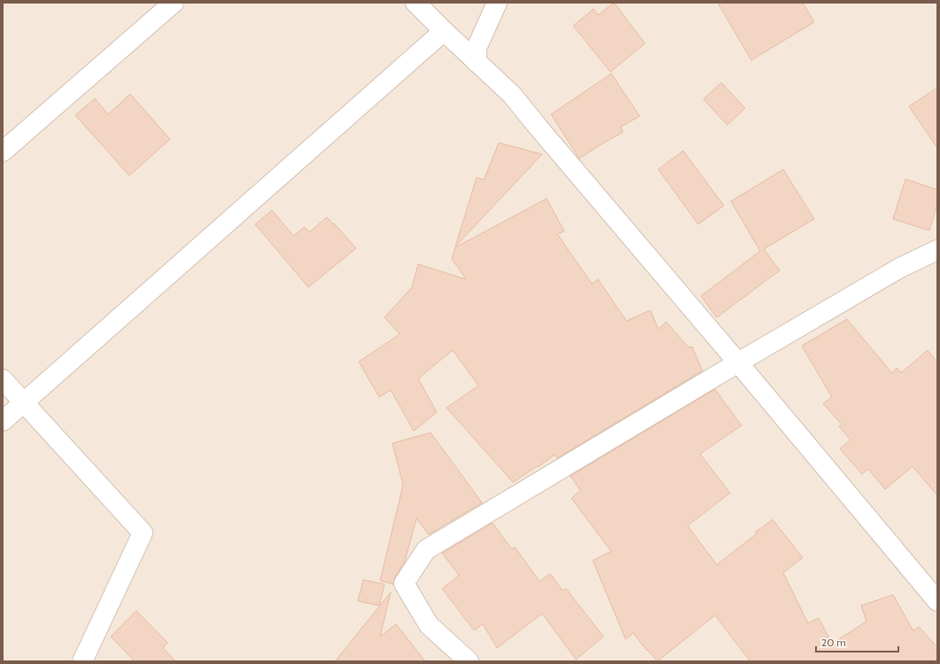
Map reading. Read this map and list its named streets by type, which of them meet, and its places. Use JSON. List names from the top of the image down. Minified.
{"scale_bar":"20 m"}
